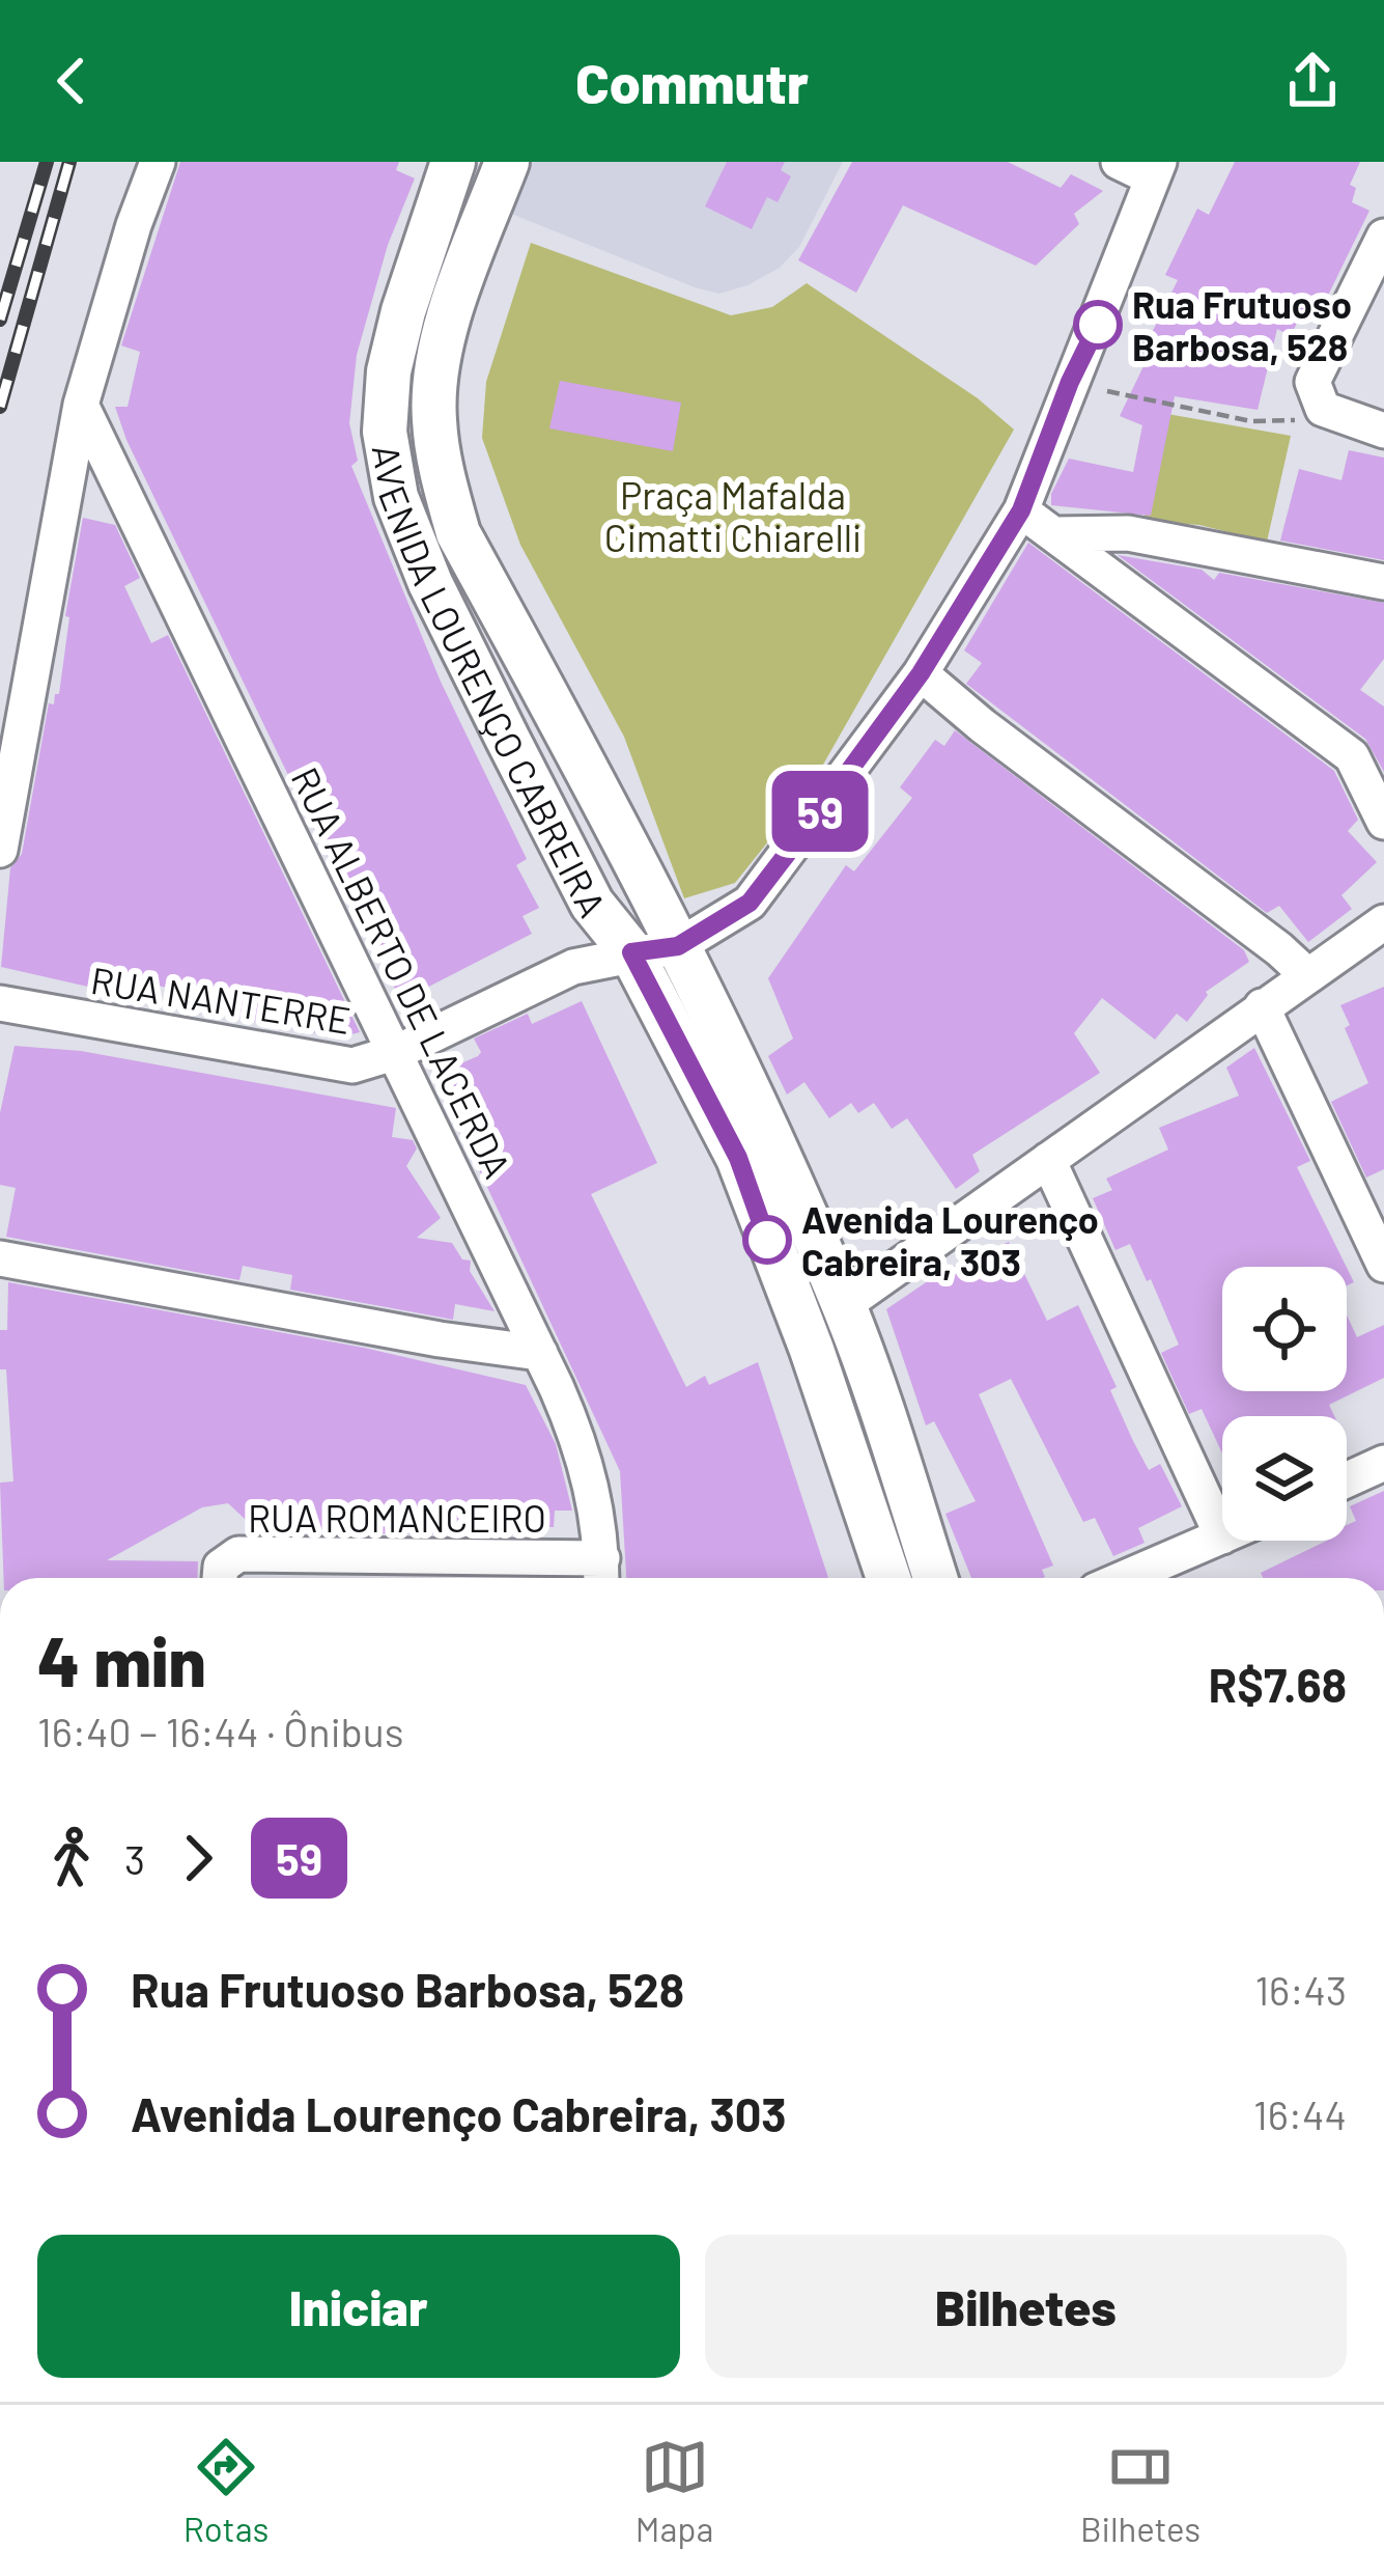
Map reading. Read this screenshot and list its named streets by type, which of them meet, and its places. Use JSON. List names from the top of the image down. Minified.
{"streets":{"main road":["AVENIDA LOURENÇO CABREIRA"],"street":["RUA ALBERTO DE LACERDA","RUA NANTERRE","RUA ROMANCEIRO"]},"crossings":[["AVENIDA LOURENÇO CABREIRA","RUA NANTERRE"],["RUA ALBERTO DE LACERDA","RUA NANTERRE"],["RUA ALBERTO DE LACERDA","RUA ROMANCEIRO"]],"parks":["Praça Mafalda Cimatti Chiarelli"],"places":["Rua Frutuoso Barbosa, 528","Avenida Lourenço Cabreira, 303"],"lines":["bus line 59"],"page":{"header":"Commutr","on_map":"59","heading":["4 min","16:40 – 16:44 · Ônibus","R$7.68"],"legs":["3","59"],"list":[{"name":"Rua Frutuoso Barbosa, 528","value":"16:43"},{"name":"Avenida Lourenço Cabreira, 303","value":"16:44"}],"buttons":["Iniciar","Bilhetes"],"tabs":["Rotas","Mapa","Bilhetes"]}}
